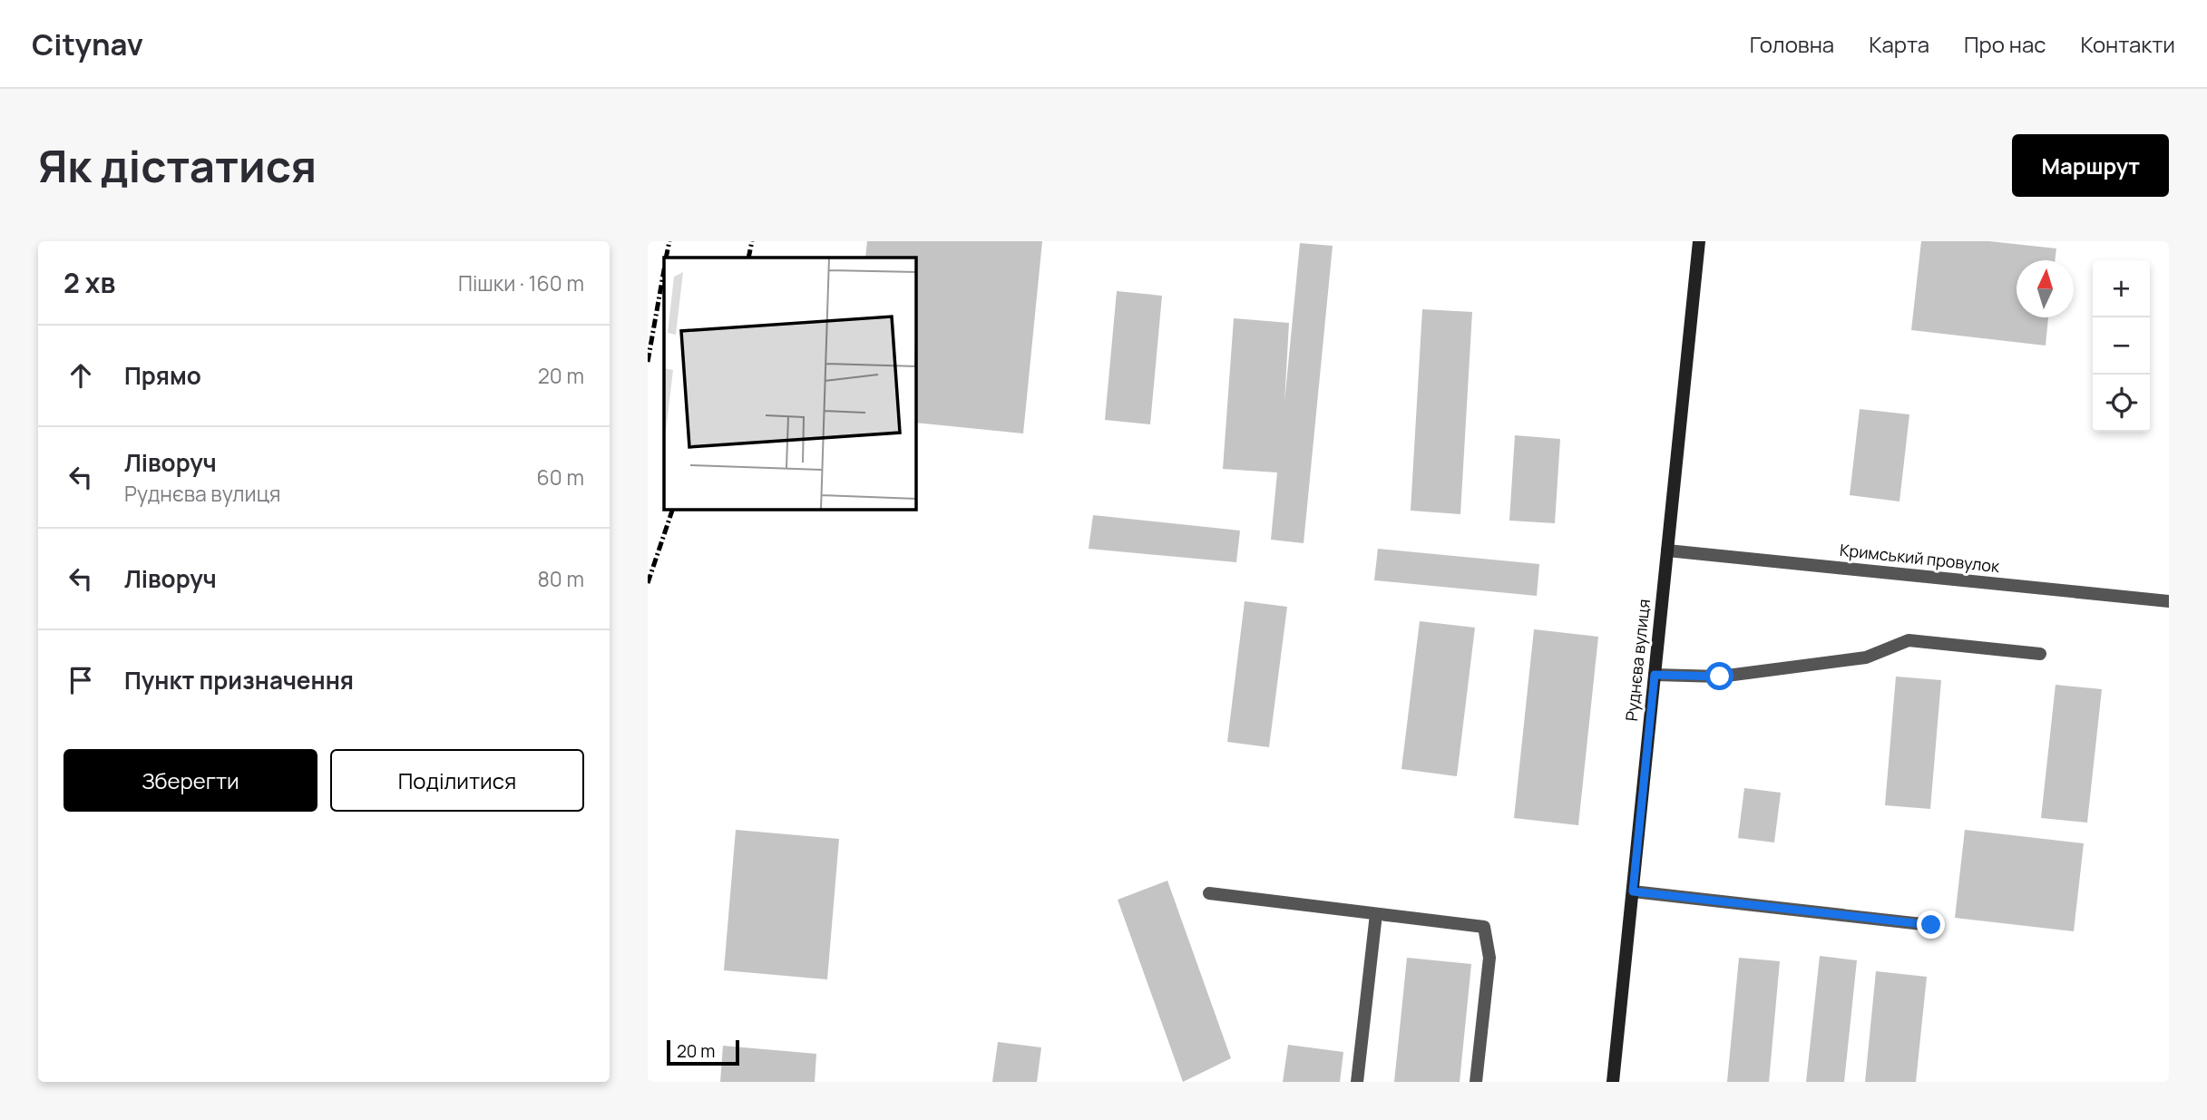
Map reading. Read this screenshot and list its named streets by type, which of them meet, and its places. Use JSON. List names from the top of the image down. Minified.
{"streets":{"street":["Кримський провулок","Руднєва вулиця"]},"crossings":[["Кримський провулок","Руднєва вулиця"]],"scale_bar":"20 m","north":"top","page":{"header":"Citynav","nav":["Головна","Карта","Про нас","Контакти"],"buttons":["Маршрут",["Зберегти","Поділитися"]],"title":"Як дістатися","heading":["2 хв","Пішки · 160 m"],"map_buttons":["+","−"],"list":[["Прямо","20 m"],["Ліворуч","Руднєва вулиця","60 m"],["Ліворуч","80 m"],"Пункт призначення"],"scale":"20 m"}}
